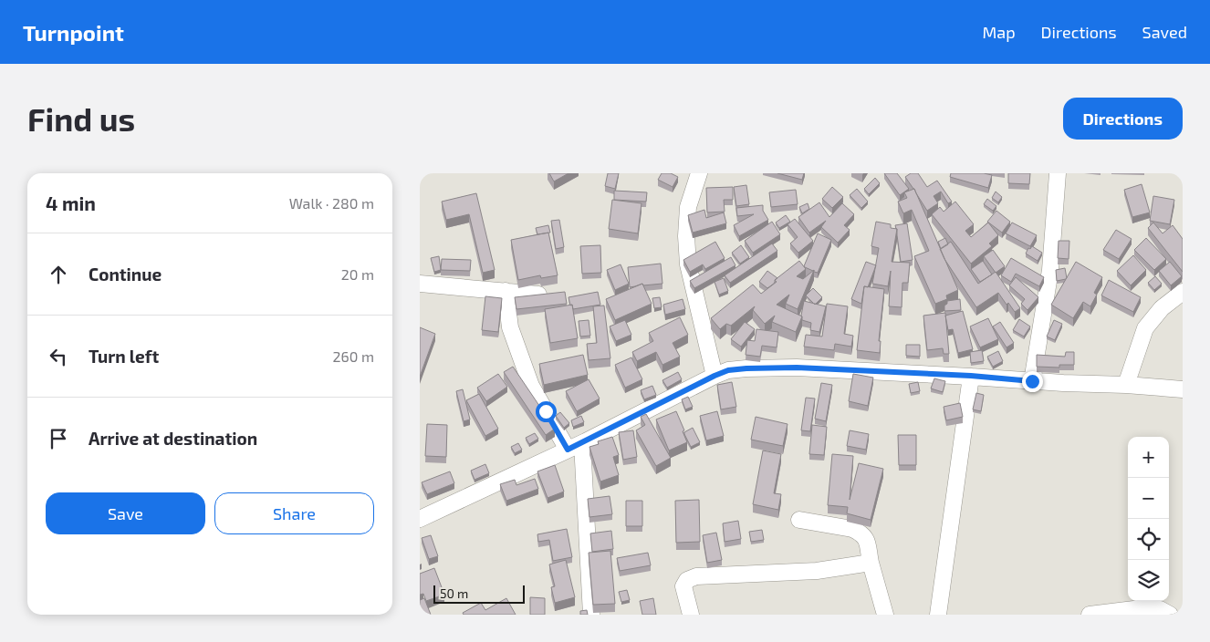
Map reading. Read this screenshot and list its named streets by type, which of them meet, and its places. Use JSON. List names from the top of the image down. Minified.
{"scale_bar":"50 m","page":{"header":"Turnpoint","nav":["Map","Directions","Saved"],"buttons":["Directions",["Save","Share"]],"title":"Find us","heading":["4 min","Walk · 280 m"],"list":[["Continue","20 m"],["Turn left","260 m"],"Arrive at destination"],"map_buttons":["+","−"],"scale":"50 m"}}
